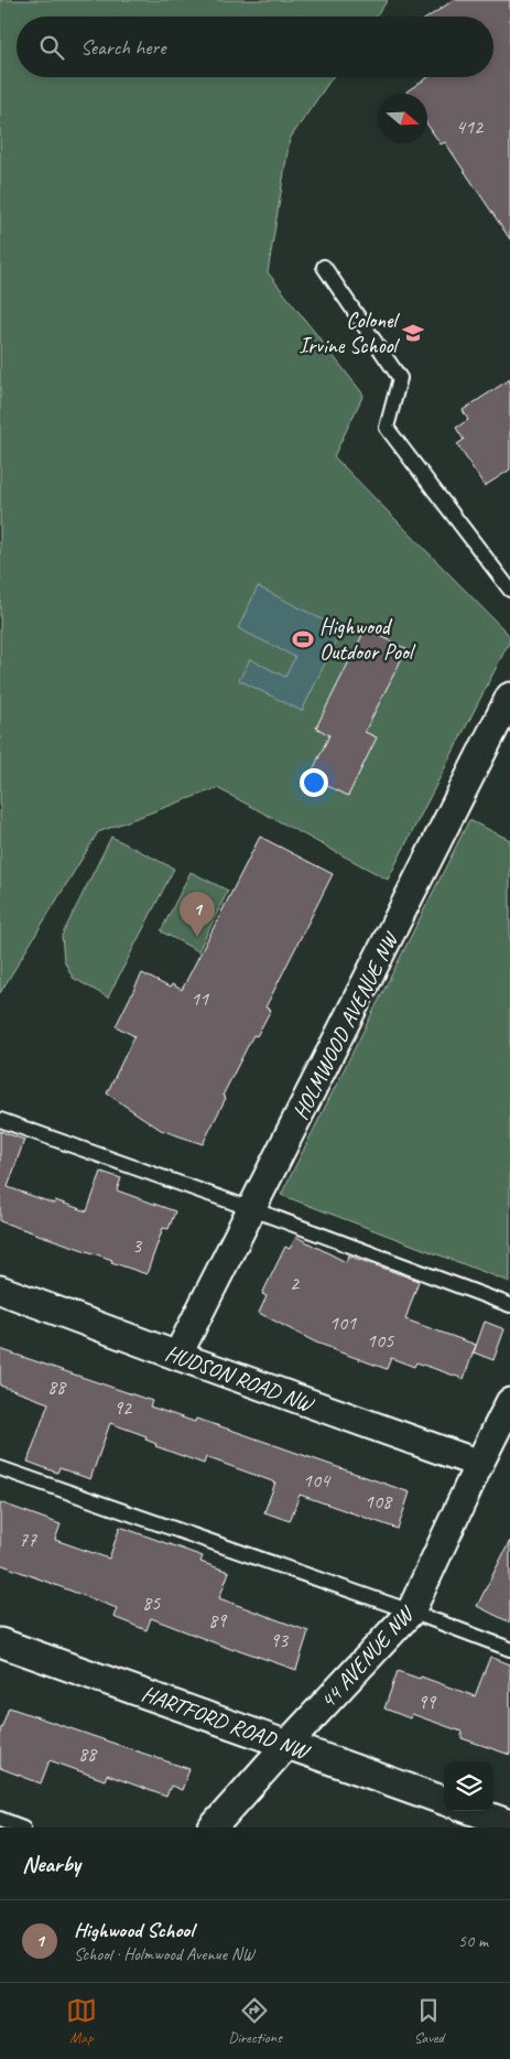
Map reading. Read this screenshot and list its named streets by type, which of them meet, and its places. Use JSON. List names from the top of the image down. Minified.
{"streets":{"street":["HOLMWOOD AVENUE NW","HUDSON ROAD NW","44 AVENUE NW","HARTFORD ROAD NW"]},"crossings":[["HOLMWOOD AVENUE NW","HUDSON ROAD NW"],["HUDSON ROAD NW","44 AVENUE NW"],["44 AVENUE NW","HARTFORD ROAD NW"]],"places":{"school or university":["Colonel Irvine School"],"sports":["Highwood Outdoor Pool"]},"house_numbers":["412","11","3","2","101","105","88","92","104","108","77","85","89","93","99","88"],"north":"right","page":{"search":"Search here","pins":"1","heading":"Nearby","list":[{"mark":"1","name":"Highwood School","note":"School · Holmwood Avenue NW","value":"50 m"}],"nav":["Map","Directions","Saved"]}}
